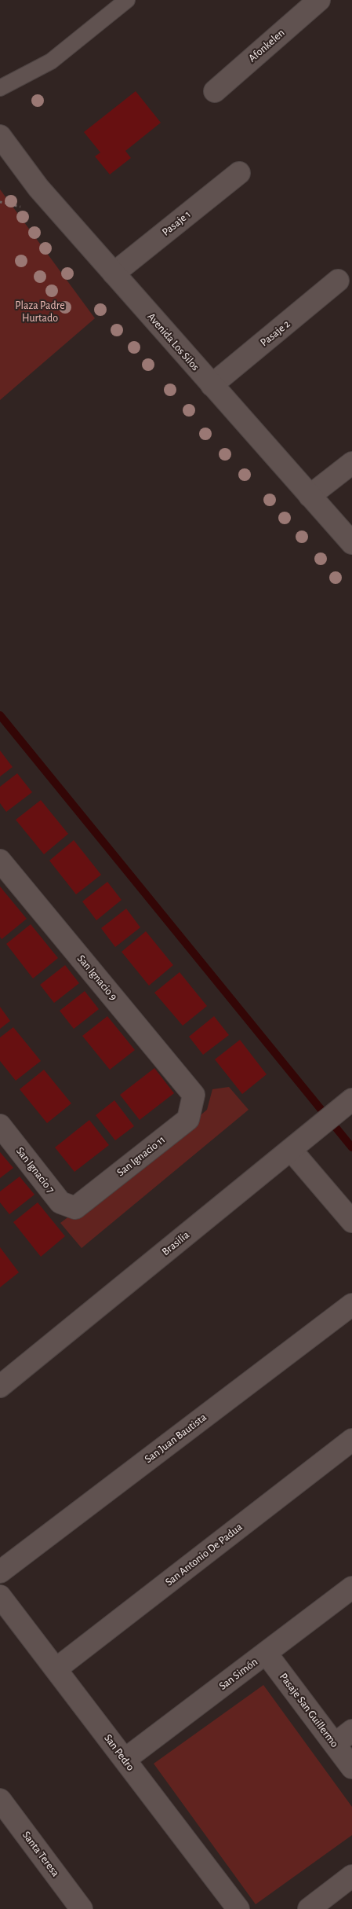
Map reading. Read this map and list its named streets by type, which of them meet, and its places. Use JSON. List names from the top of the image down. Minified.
{"streets":{"street":["Afonkelen","Pasaje 1","Pasaje 2","Avenida Los Silos","San Ignacio 9","San Ignacio 11","San Ignacio 7","Brasilia","San Juan Bautista","San Antonio De Padua","San Simón","Pasaje San Guillermo","San Pedro","Santa Teresa"]},"crossings":[["Pasaje 1","Avenida Los Silos"],["Pasaje 2","Avenida Los Silos"],["San Ignacio 9","San Ignacio 11"],["San Ignacio 11","San Ignacio 7"],["San Antonio De Padua","San Pedro"],["San Simón","Pasaje San Guillermo"],["San Simón","San Pedro"]],"parks":["Plaza Padre Hurtado"]}
